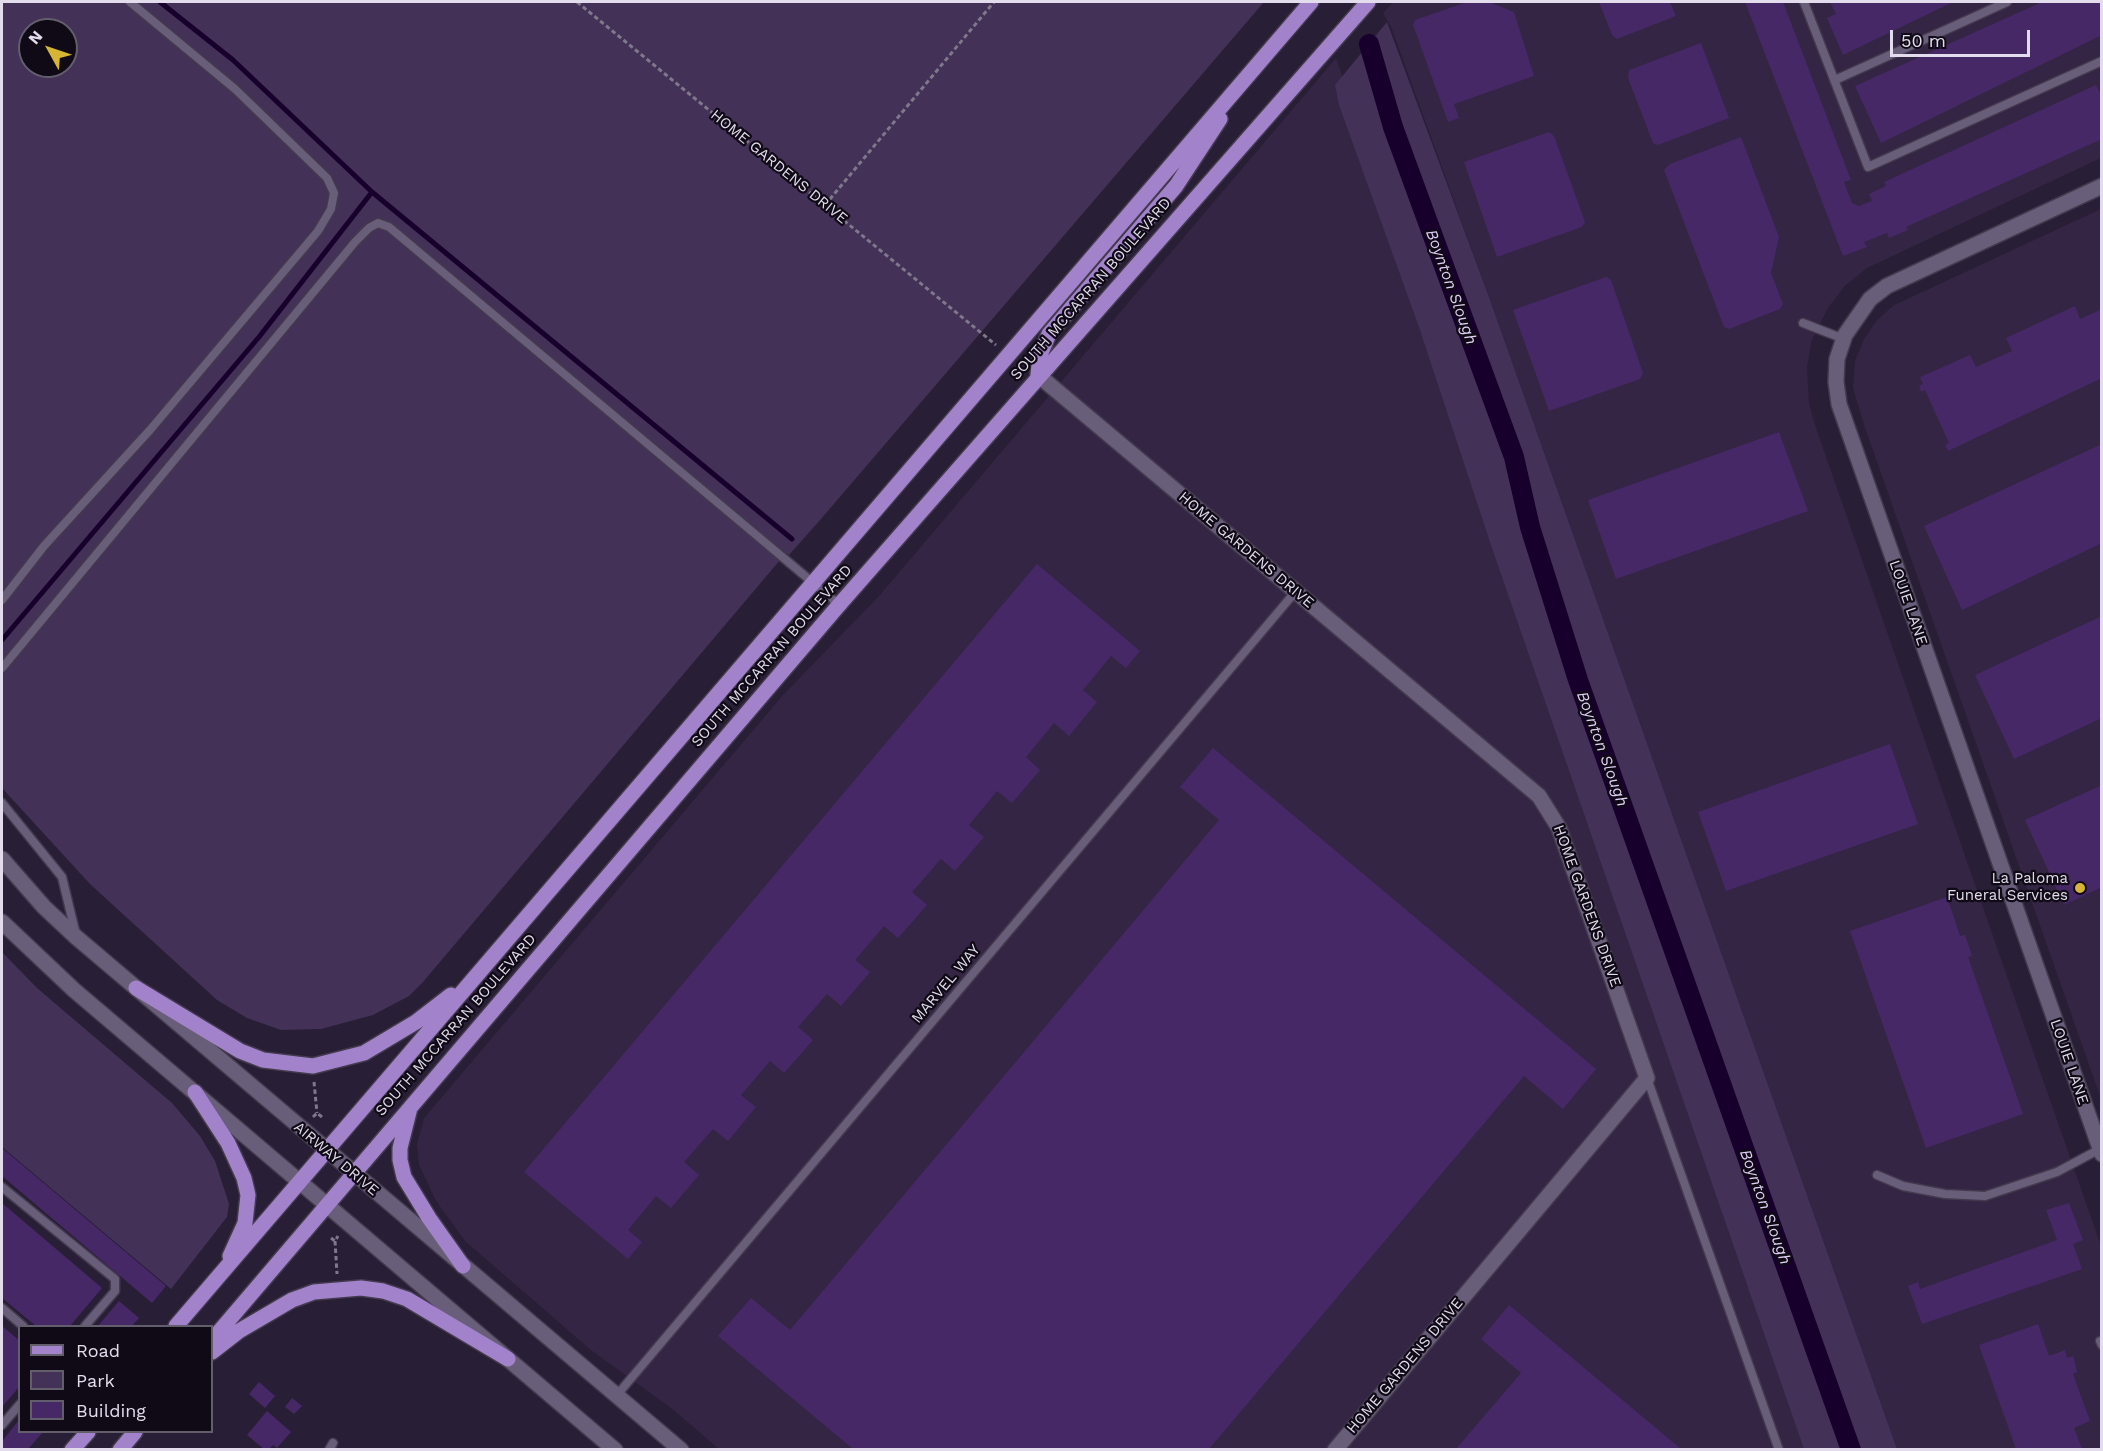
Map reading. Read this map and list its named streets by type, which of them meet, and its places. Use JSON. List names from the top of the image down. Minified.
{"streets":{"main road":["SOUTH MCCARRAN BOULEVARD"],"street":["HOME GARDENS DRIVE","LOUIE LANE","AIRWAY DRIVE"],"lane":["MARVEL WAY"]},"crossings":[["HOME GARDENS DRIVE","SOUTH MCCARRAN BOULEVARD"],["HOME GARDENS DRIVE","MARVEL WAY"],["SOUTH MCCARRAN BOULEVARD","AIRWAY DRIVE"],["MARVEL WAY","AIRWAY DRIVE"]],"water":["Boynton Slough"],"places":["La Paloma Funeral Services"],"legend":["Road","Park","Building"],"scale_bar":"50 m","north":"top left"}
